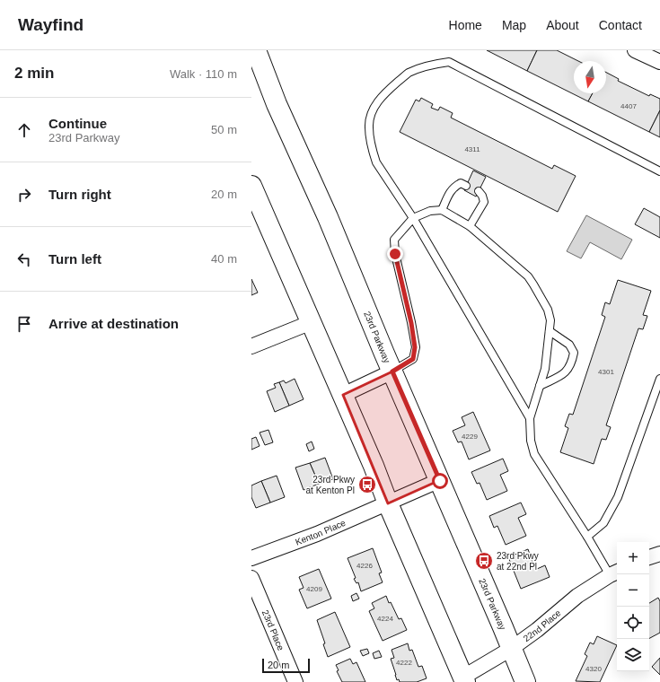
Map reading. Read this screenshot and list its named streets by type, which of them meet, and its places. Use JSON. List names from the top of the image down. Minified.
{"streets":{"street":["23rd Parkway","Kenton Place","22nd Place","23rd Place"]},"crossings":[["23rd Parkway","Kenton Place"],["23rd Parkway","22nd Place"]],"places":{"bus stop":["23rd Pkwy at Kenton Pl","23rd Pkwy at 22nd Pl"]},"house_numbers":["4407","4311","4301","4229","4226","4209","4224","4222","4320"],"scale_bar":"20 m","north":"bottom","page":{"header":"Wayfind","nav":["Home","Map","About","Contact"],"heading":["2 min","Walk · 110 m"],"list":[["Continue","23rd Parkway","50 m"],["Turn right","20 m"],["Turn left","40 m"],"Arrive at destination"],"map_buttons":["+","−"],"scale":"20 m"}}
